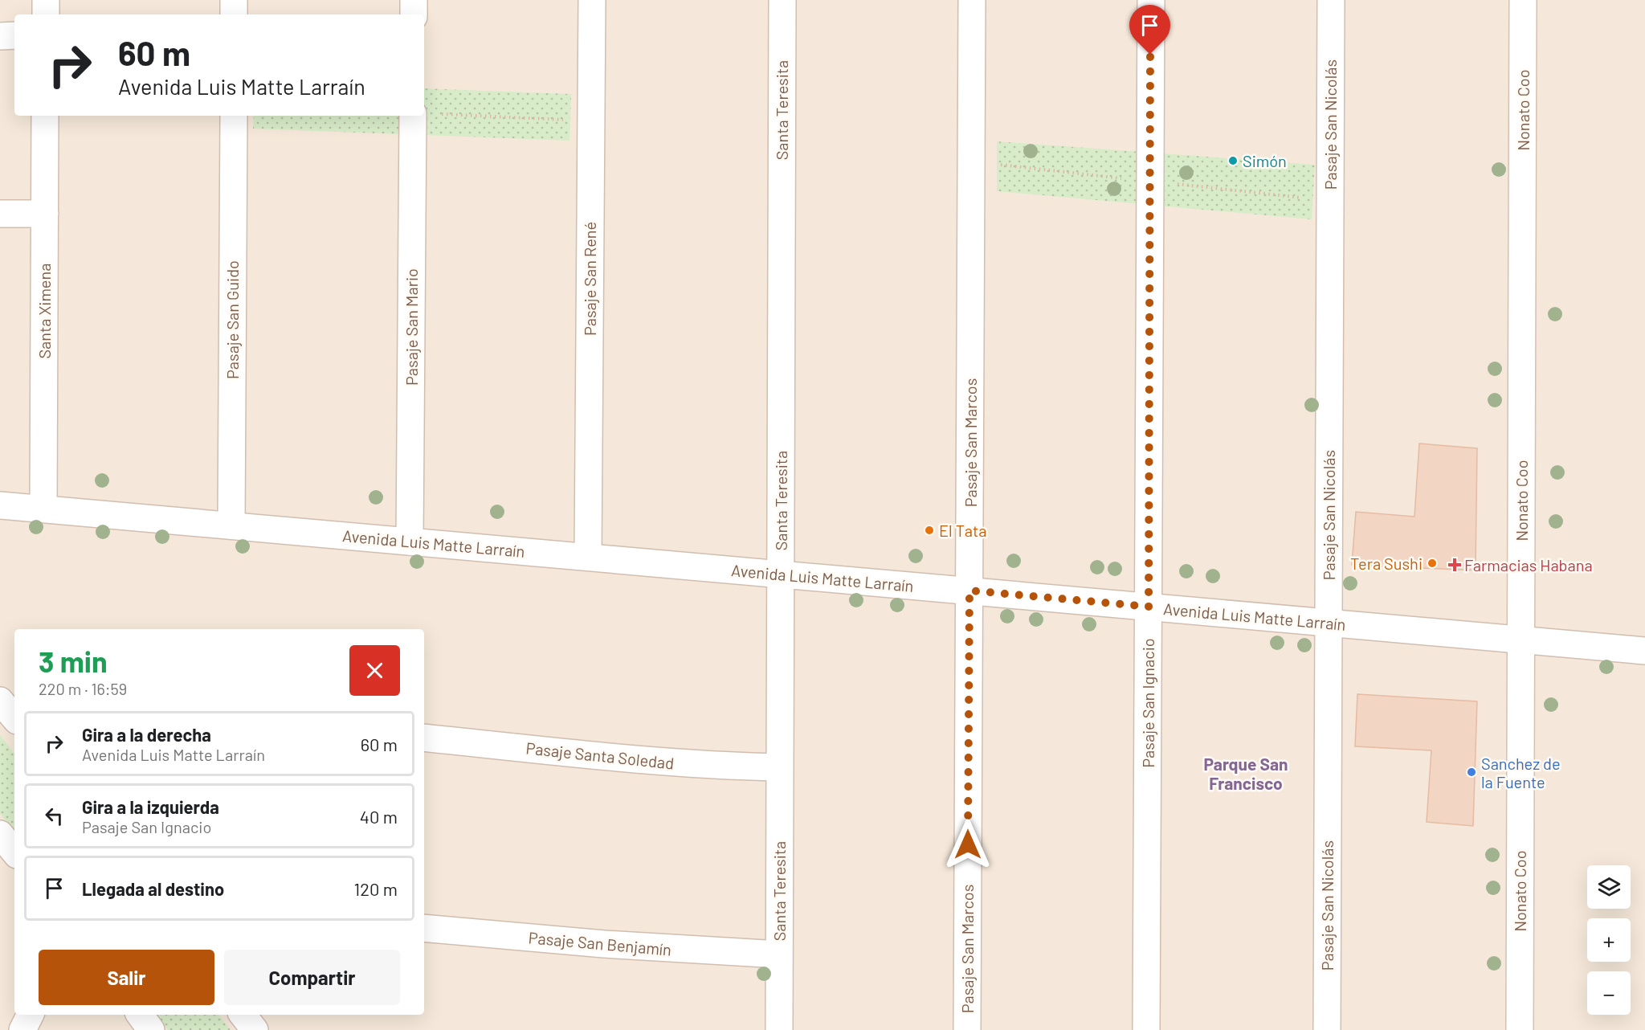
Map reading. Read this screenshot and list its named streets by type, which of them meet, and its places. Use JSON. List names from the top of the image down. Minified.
{"streets":{"street":["Santa Teresita","Nonato Coo","Pasaje San Nicolás","Pasaje San René","Santa Ximena","Pasaje San Guido","Pasaje San Mario","Pasaje San Marcos","Avenida Luis Matte Larraín","Pasaje San Ignacio","Pasaje Santa Soledad","Pasaje San Benjamín"]},"crossings":[["Santa Teresita","Avenida Luis Matte Larraín"],["Santa Teresita","Pasaje Santa Soledad"],["Santa Teresita","Pasaje San Benjamín"],["Nonato Coo","Avenida Luis Matte Larraín"],["Pasaje San Nicolás","Avenida Luis Matte Larraín"],["Pasaje San René","Avenida Luis Matte Larraín"],["Santa Ximena","Avenida Luis Matte Larraín"],["Pasaje San Guido","Avenida Luis Matte Larraín"],["Pasaje San Mario","Avenida Luis Matte Larraín"],["Pasaje San Marcos","Avenida Luis Matte Larraín"],["Avenida Luis Matte Larraín","Pasaje San Ignacio"]],"districts":["Parque San Francisco"],"places":{"other":["Simón","El Tata","Tera Sushi","Sanchez de la Fuente"],"health":["Farmacias Habana"]},"page":{"turn":["60 m","Avenida Luis Matte Larraín"],"heading":["3 min","220 m · 16:59"],"list":[{"name":"Gira a la derecha","note":"Avenida Luis Matte Larraín","value":"60 m"},{"name":"Gira a la izquierda","note":"Pasaje San Ignacio","value":"40 m"},{"name":"Llegada al destino","value":"120 m"}],"map_buttons":["+","−"],"buttons":["Salir","Compartir"]}}
